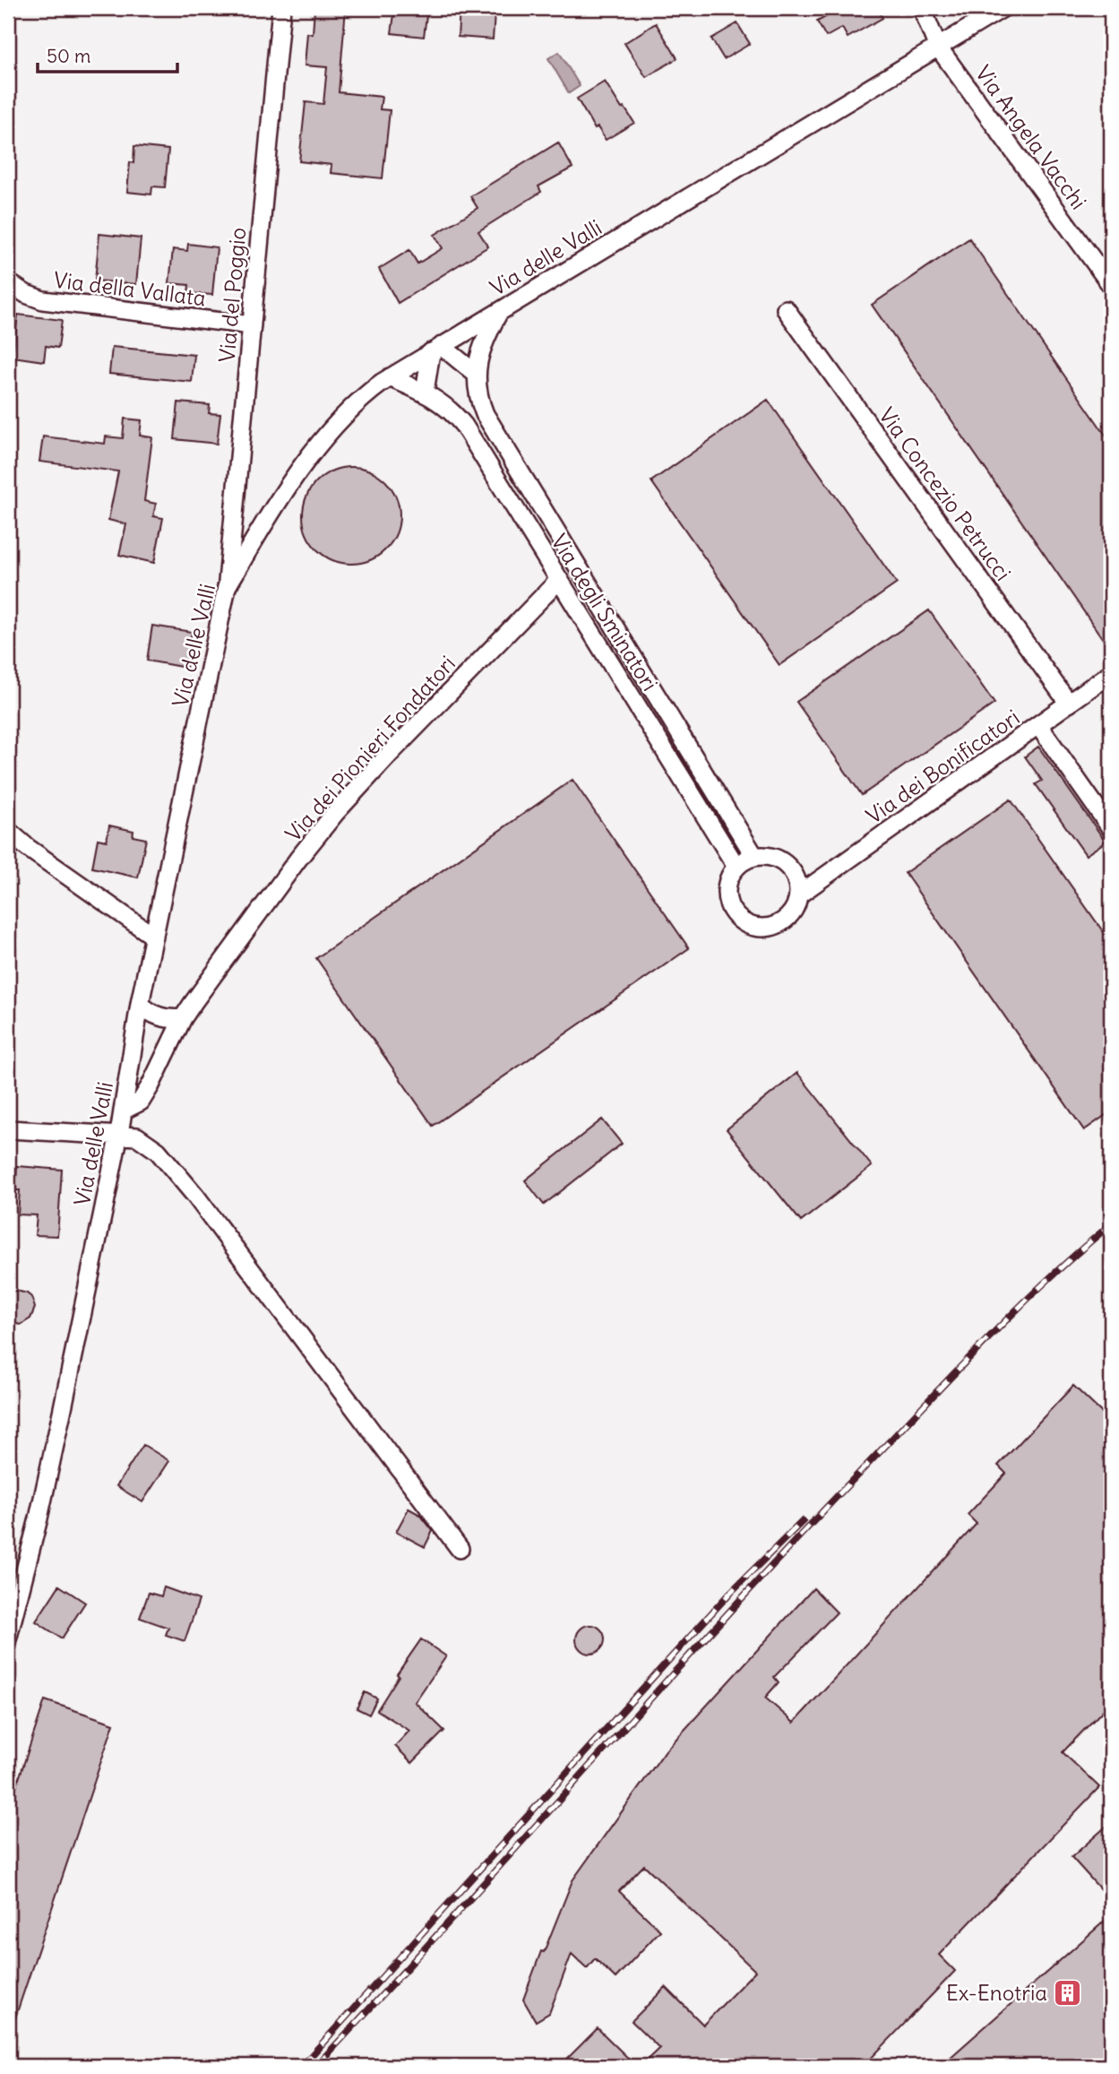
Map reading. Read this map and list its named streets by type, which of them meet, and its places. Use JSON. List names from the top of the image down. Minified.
{"streets":{"street":["Via Angela Vacchi","Via delle Valli","Via della Vallata","Via del Poggio","Via Concezio Petrucci","Via degli Sminatori","Via dei Pionieri Fondatori","Via dei Bonificatori"]},"crossings":[["Via Angela Vacchi","Via delle Valli"],["Via delle Valli","Via del Poggio"],["Via delle Valli","Via degli Sminatori"],["Via delle Valli","Via dei Pionieri Fondatori"],["Via della Vallata","Via del Poggio"],["Via Concezio Petrucci","Via dei Bonificatori"],["Via degli Sminatori","Via dei Pionieri Fondatori"],["Via degli Sminatori","Via dei Bonificatori"]],"places":{"building":["Ex-Enotria"]},"scale_bar":"50 m"}
